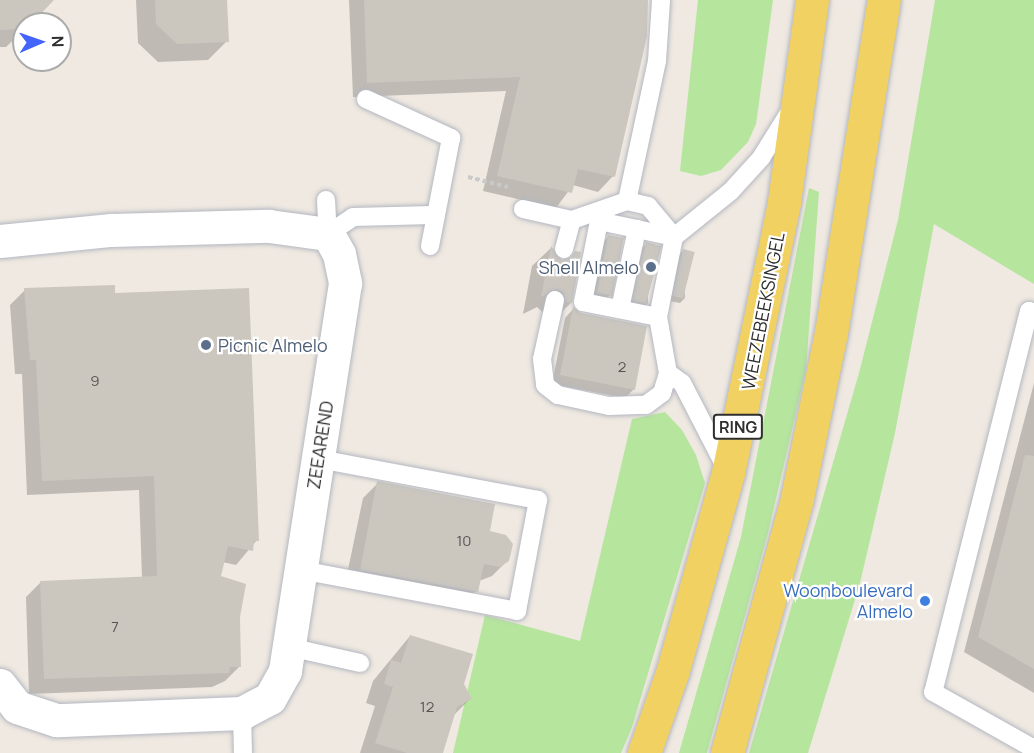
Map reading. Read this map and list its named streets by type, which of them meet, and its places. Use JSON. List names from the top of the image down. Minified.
{"streets":{"main road":["WEEZEBEEKSINGEL","RING"],"street":["ZEEAREND"]},"places":["Shell Almelo","Picnic Almelo","Woonboulevard Almelo"],"house_numbers":["2","9","10","7","12"],"north":"right"}
